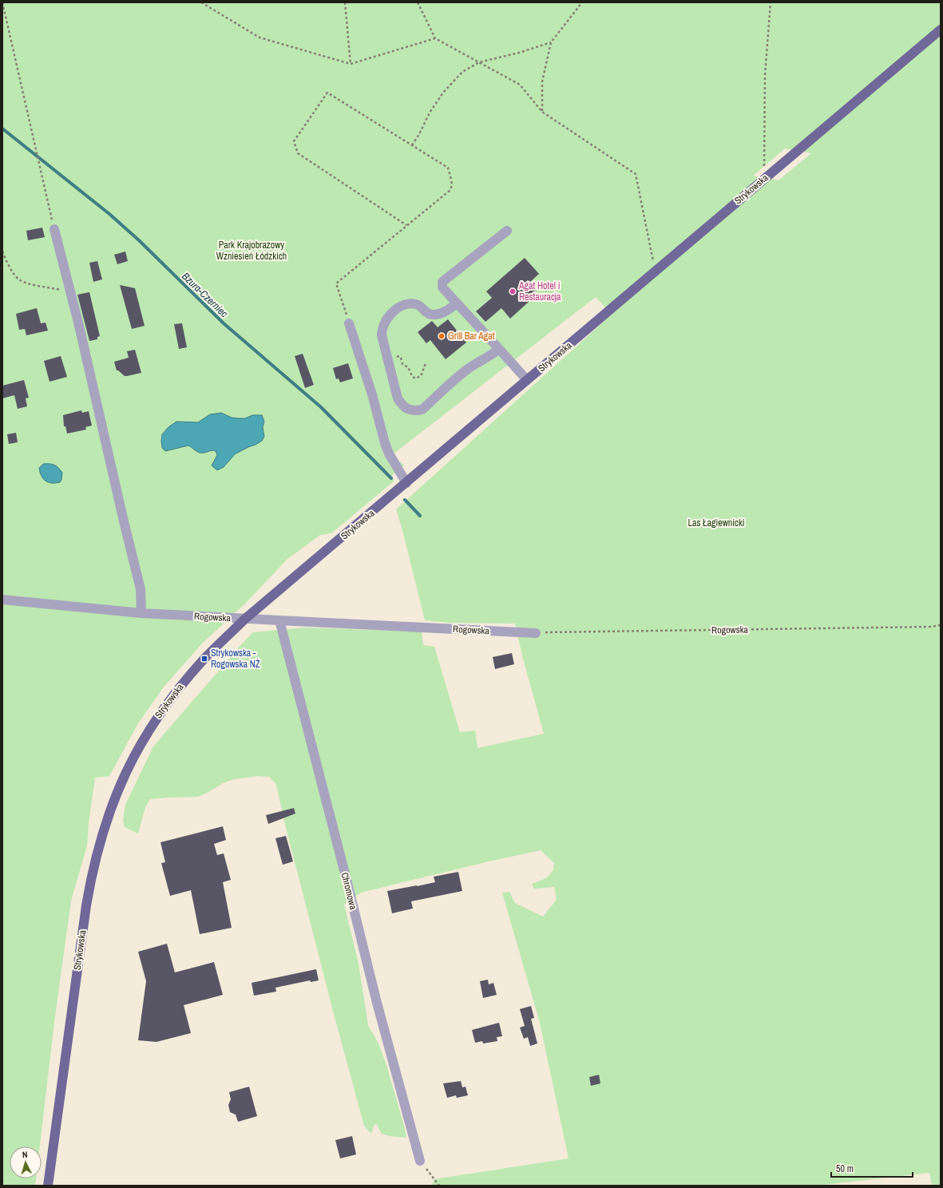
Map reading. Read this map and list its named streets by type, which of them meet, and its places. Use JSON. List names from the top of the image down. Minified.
{"streets":{"main road":["Strykowska"],"street":["Rogowska","Chromowa"]},"crossings":[["Strykowska","Rogowska"],["Rogowska","Chromowa"]],"water":["Bzura-Czerniec"],"parks":["Park Krajobrazowy Wzniesień Łódzkich","Las Łagiewnicki"],"places":{"other":["Agat Hotel i Restauracja","Grill Bar Agat"],"transit":["Strykowska - Rogowska NŻ"]},"scale_bar":"50 m","north":"top"}
